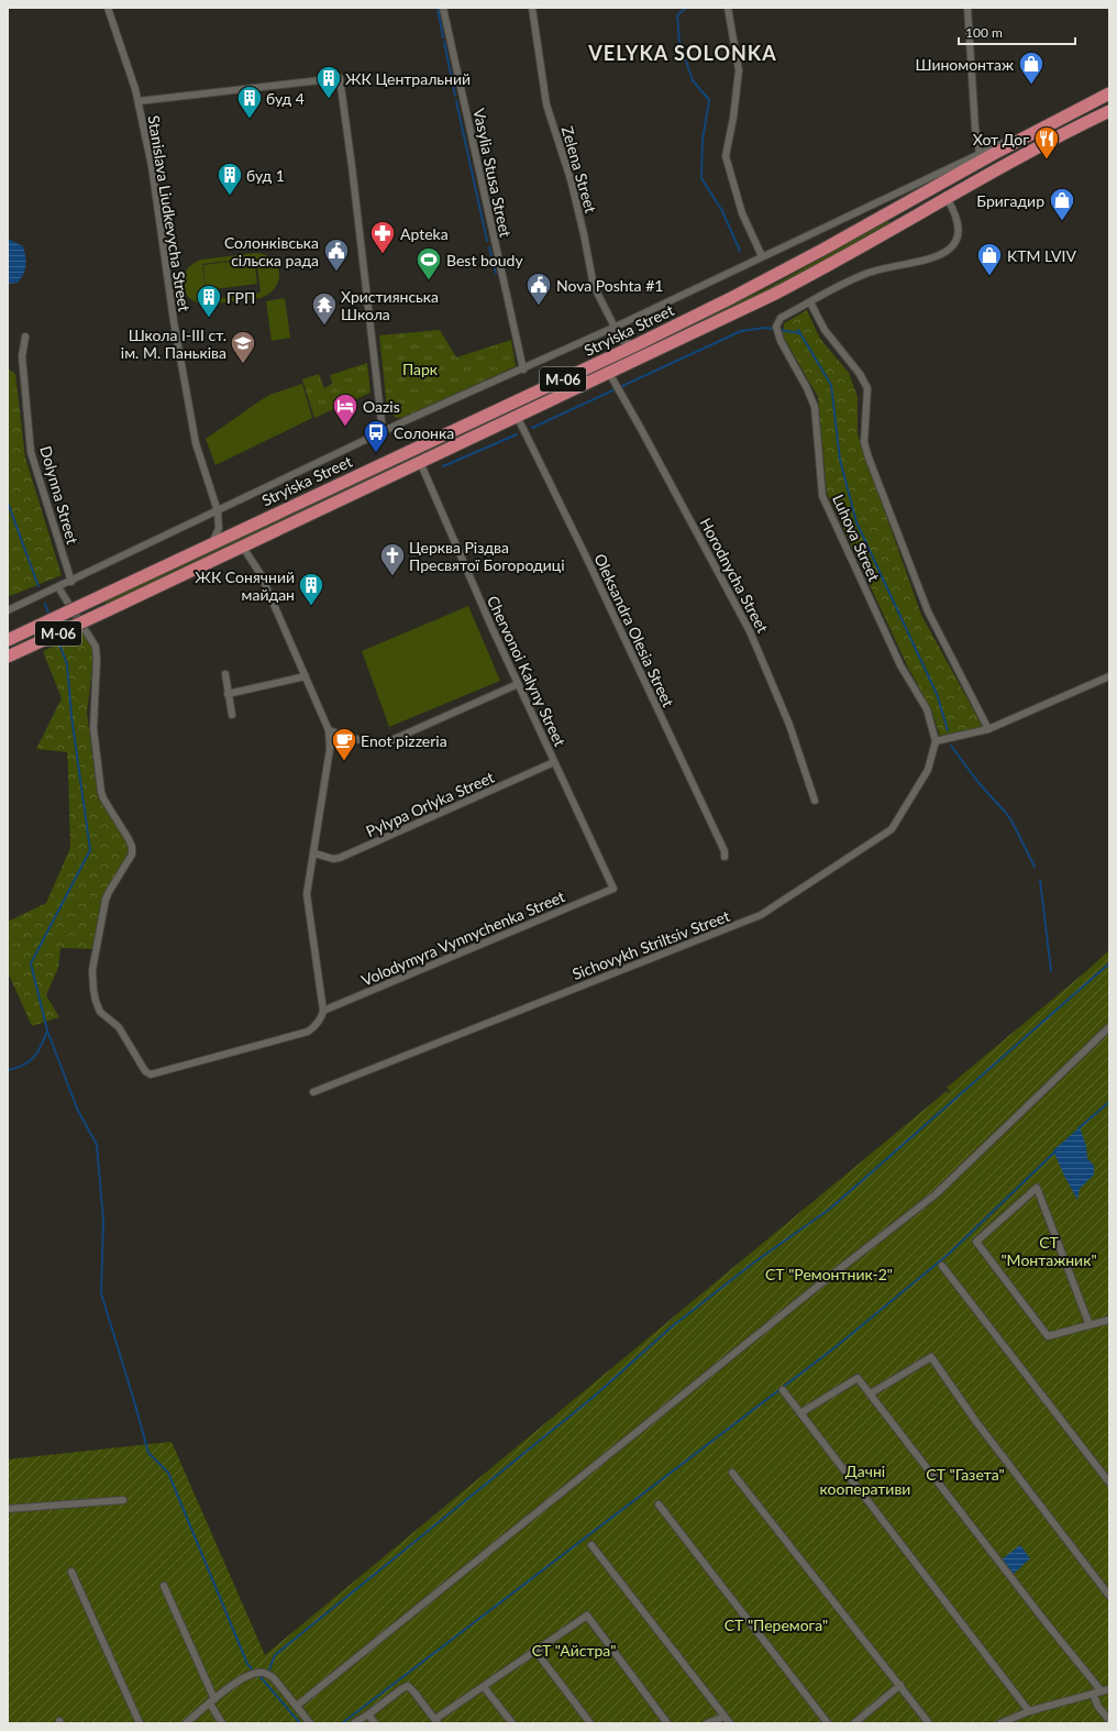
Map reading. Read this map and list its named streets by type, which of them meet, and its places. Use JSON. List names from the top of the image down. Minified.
{"streets":{"highway":["Stryiska Street","М-06"],"street":["Zelena Street","Vasylia Stusa Street","Stanislava Liudkevycha Street","Dolynna Street","Luhova Street","Horodnycha Street","Oleksandra Olesia Street","Chervonoi Kalyny Street","Pylypa Orlyka Street","Volodymyra Vynnychenka Street","Sichovykh Striltsiv Street"]},"crossings":[["Stanislava Liudkevycha Street","Stryiska Street"],["Stryiska Street","Luhova Street"],["Stryiska Street","Horodnycha Street"],["Stryiska Street","Oleksandra Olesia Street"],["Stryiska Street","Chervonoi Kalyny Street"],["Luhova Street","Sichovykh Striltsiv Street"],["Chervonoi Kalyny Street","Pylypa Orlyka Street"],["Chervonoi Kalyny Street","Volodymyra Vynnychenka Street"]],"districts":["VELYKA SOLONKA"],"parks":["Парк","СТ \"Монтажник\"","СТ \"Ремонтник-2\"","Дачні кооперативи","СТ \"Газета\"","СТ \"Перемога\"","СТ \"Айстра\""],"places":{"shop":["Шиномонтаж","Бригадир","KTM LVIV"],"building":["ЖК Центральний","буд 4","буд 1","ГРП","ЖК Сонячний майдан"],"restaurant":["Хот Дог"],"pharmacy":["Apteka"],"public building":["Солонківська сільска рада","Nova Poshta #1"],"sports":["Best boudy"],"temple":["Християнська Школа"],"school or university":["Школа І-ІІІ ст. ім. М. Паньківа"],"hotel":["Oazis"],"bus stop":["Солонка"],"church":["Церква Різдва Пресвятої Богородиці"],"cafe":["Enot pizzeria"]},"scale_bar":"100 m"}
